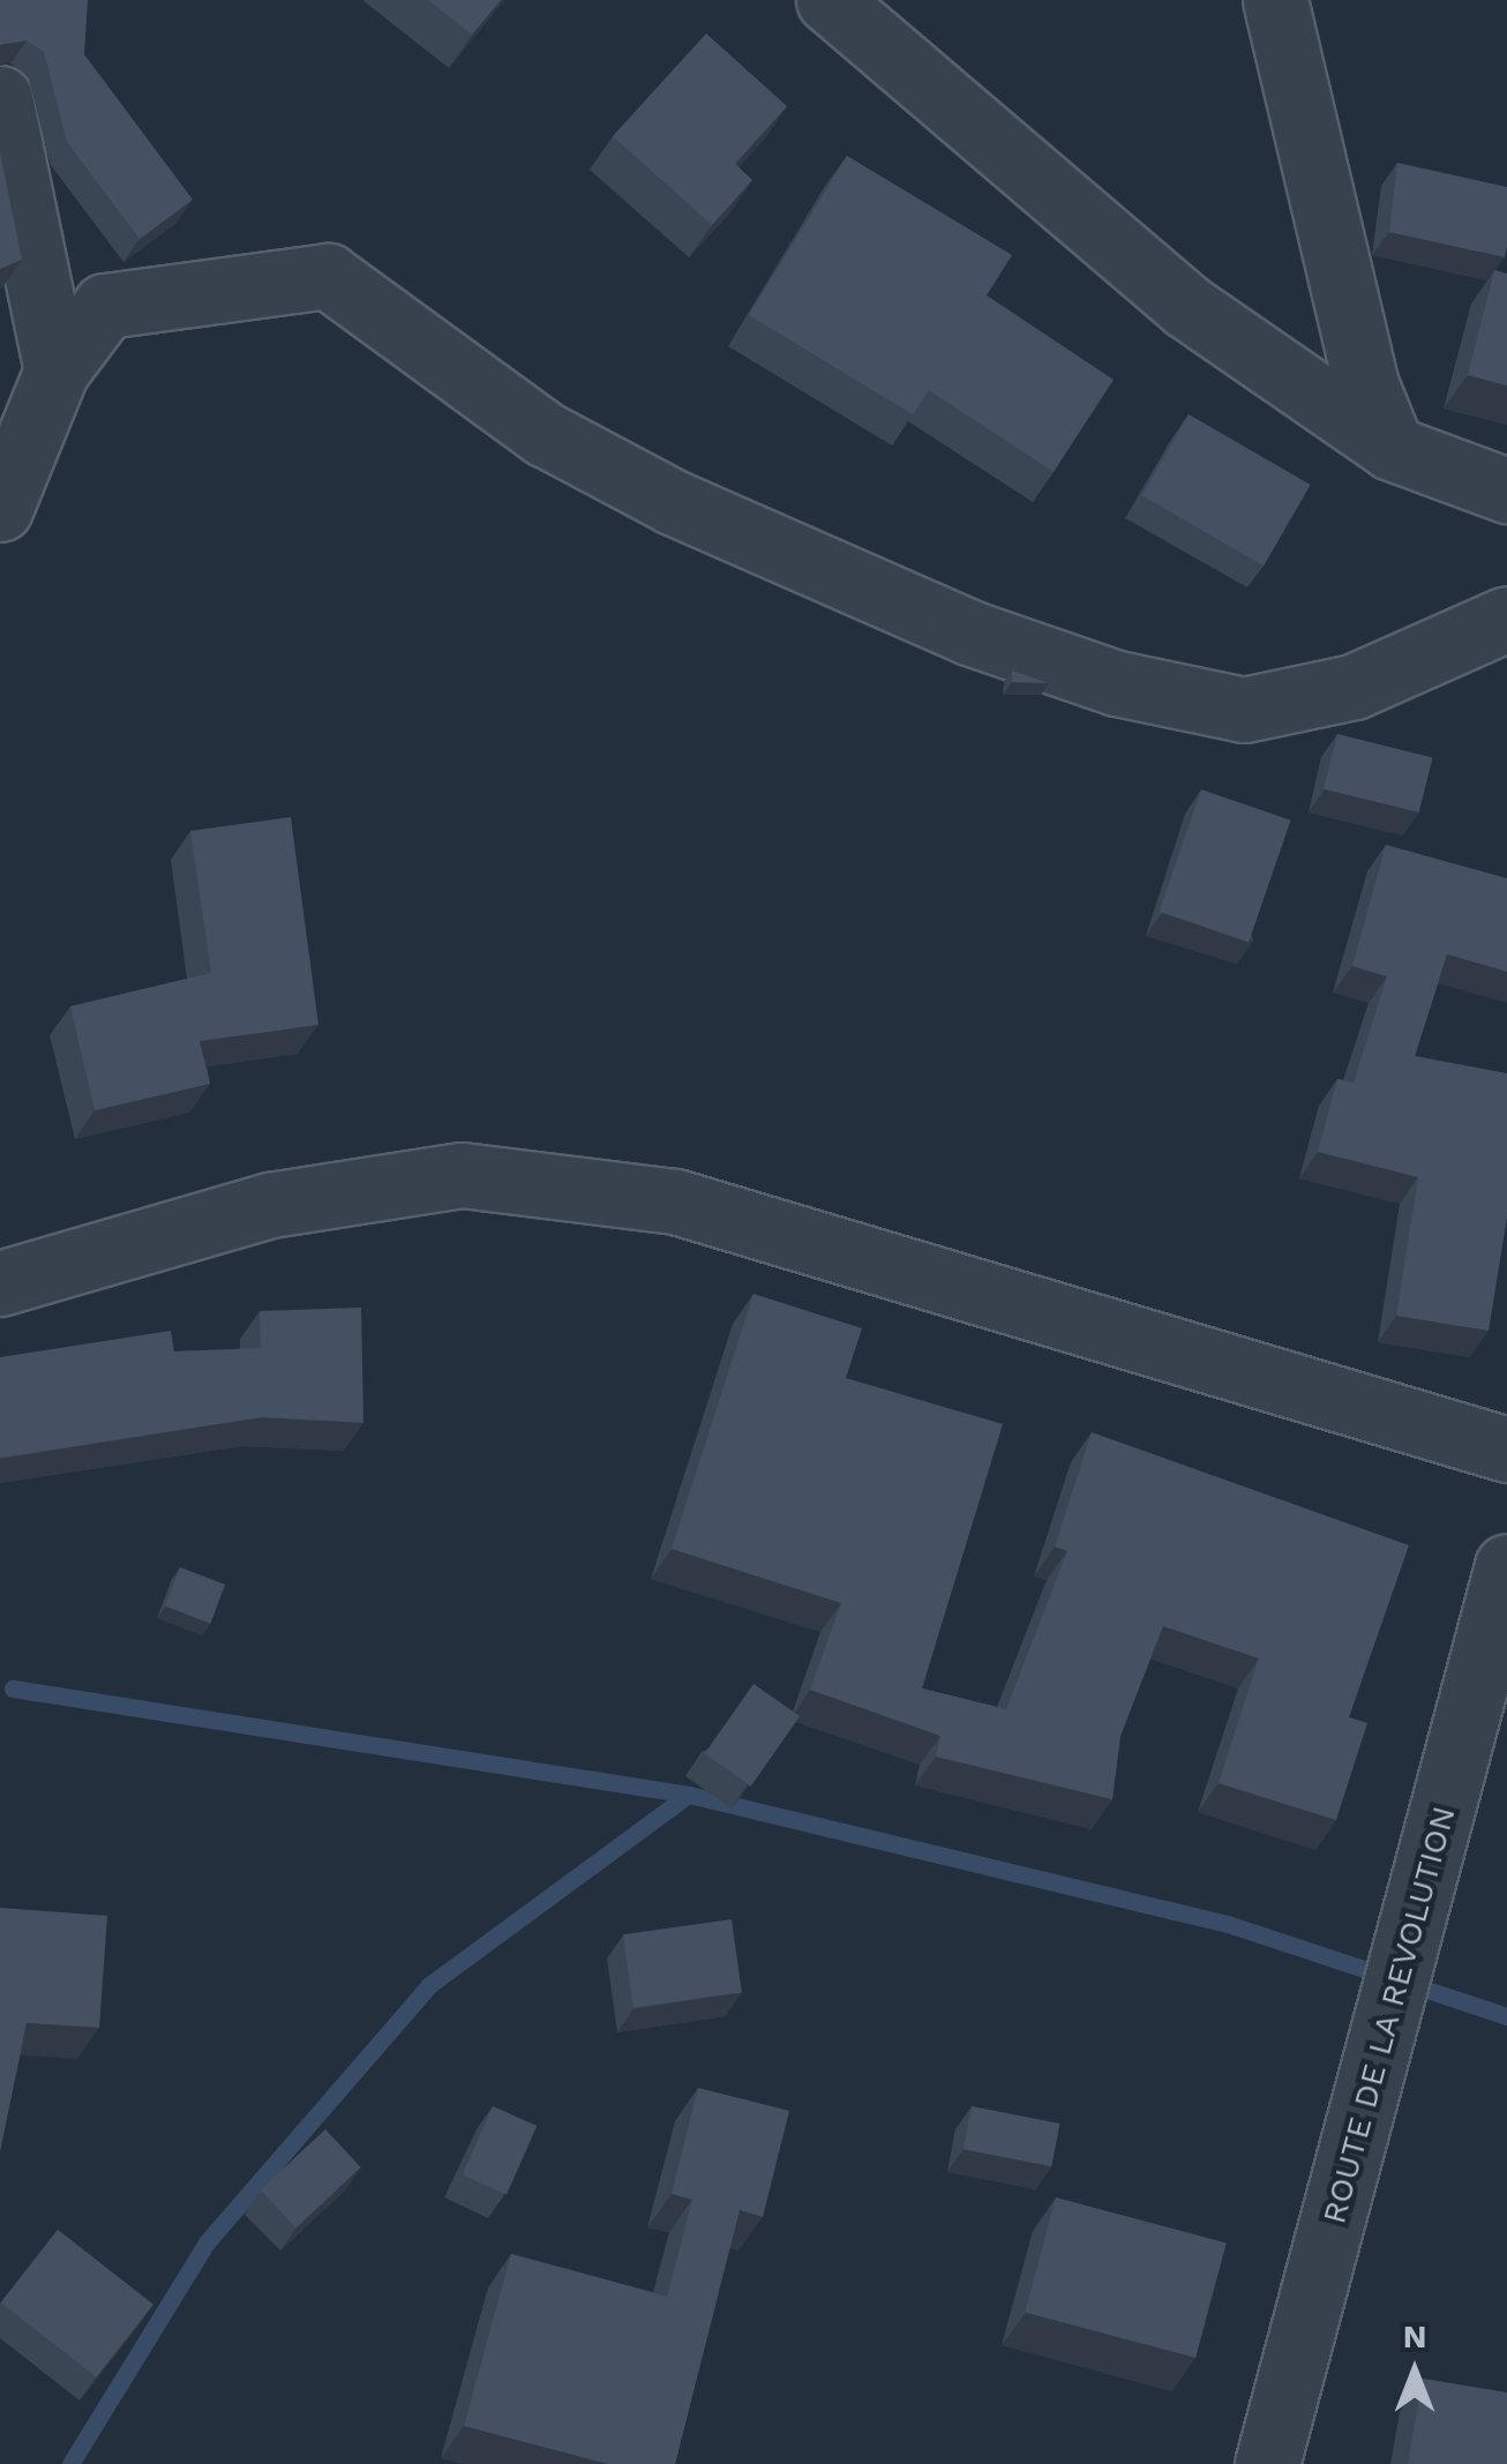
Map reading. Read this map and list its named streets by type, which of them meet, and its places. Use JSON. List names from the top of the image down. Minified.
{"streets":{"street":["ROUTE DE LA REVOLUTION"]},"north":"top"}
